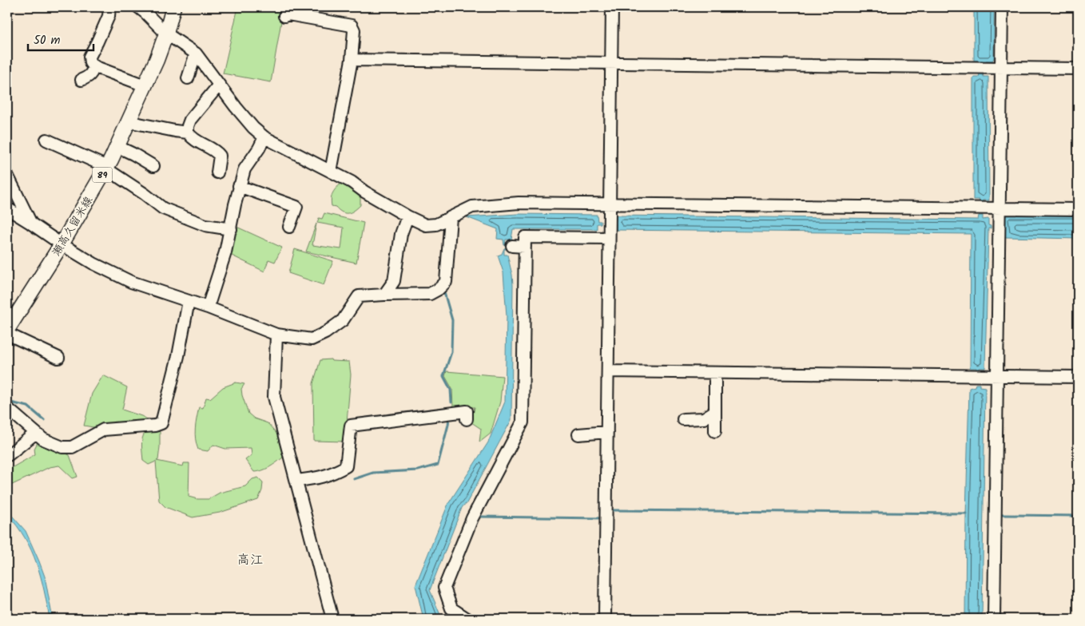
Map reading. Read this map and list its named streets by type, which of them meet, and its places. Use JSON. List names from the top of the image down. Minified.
{"streets":{"main road":["89","瀬高久留米線"]},"districts":["高江"],"scale_bar":"50 m"}
